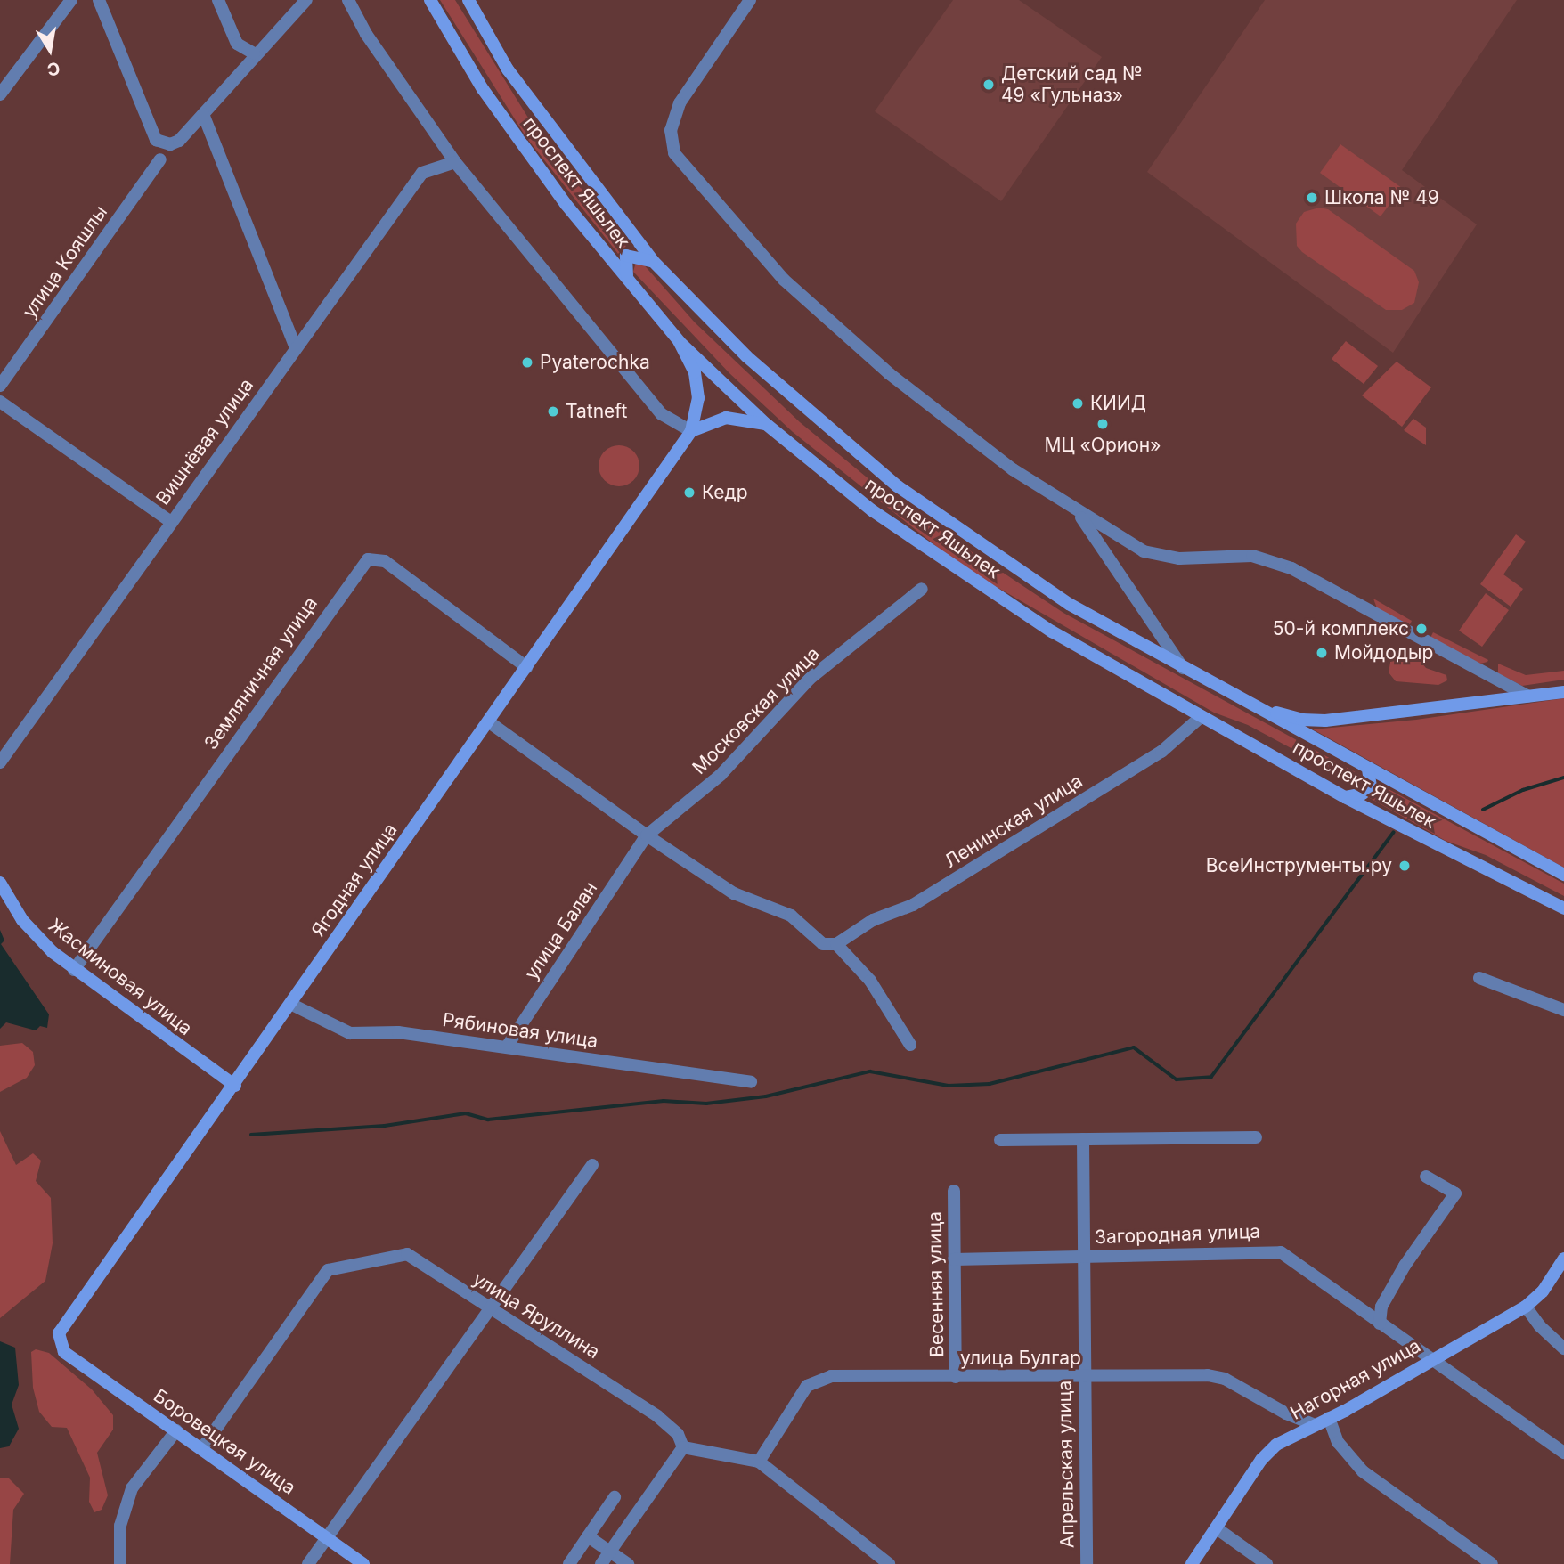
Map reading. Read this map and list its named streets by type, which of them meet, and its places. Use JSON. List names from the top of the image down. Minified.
{"streets":{"main road":["проспект Яшьлек","Ягодная улица","Жасминовая улица","Нагорная улица","Боровецкая улица"],"street":["улица Кояшлы","Вишнёвая улица","Земляничная улица","Московская улица","Ленинская улица","улица Балан","Рябиновая улица","Загородная улица","Весенняя улица","улица Яруллина","улица Булгар","Апрельская улица"]},"crossings":[["проспект Яшьлек","Ленинская улица"],["Земляничная улица","Ягодная улица"],["Земляничная улица","Жасминовая улица"],["Московская улица","улица Балан"],["Ягодная улица","Жасминовая улица"],["Ягодная улица","Рябиновая улица"],["Ягодная улица","Боровецкая улица"],["улица Балан","Рябиновая улица"],["Загородная улица","Весенняя улица"],["Загородная улица","Нагорная улица"],["Загородная улица","Апрельская улица"],["Весенняя улица","улица Булгар"],["улица Яруллина","Боровецкая улица"],["улица Булгар","Нагорная улица"],["улица Булгар","Апрельская улица"]],"places":["Детский сад № 49 «Гульназ»","Школа № 49","Pyaterochka","КИИД","Tatneft","МЦ «Орион»","Кедр","50-й комплекс","Мойдодыр","ВсеИнструменты.ру"],"north":"bottom"}
